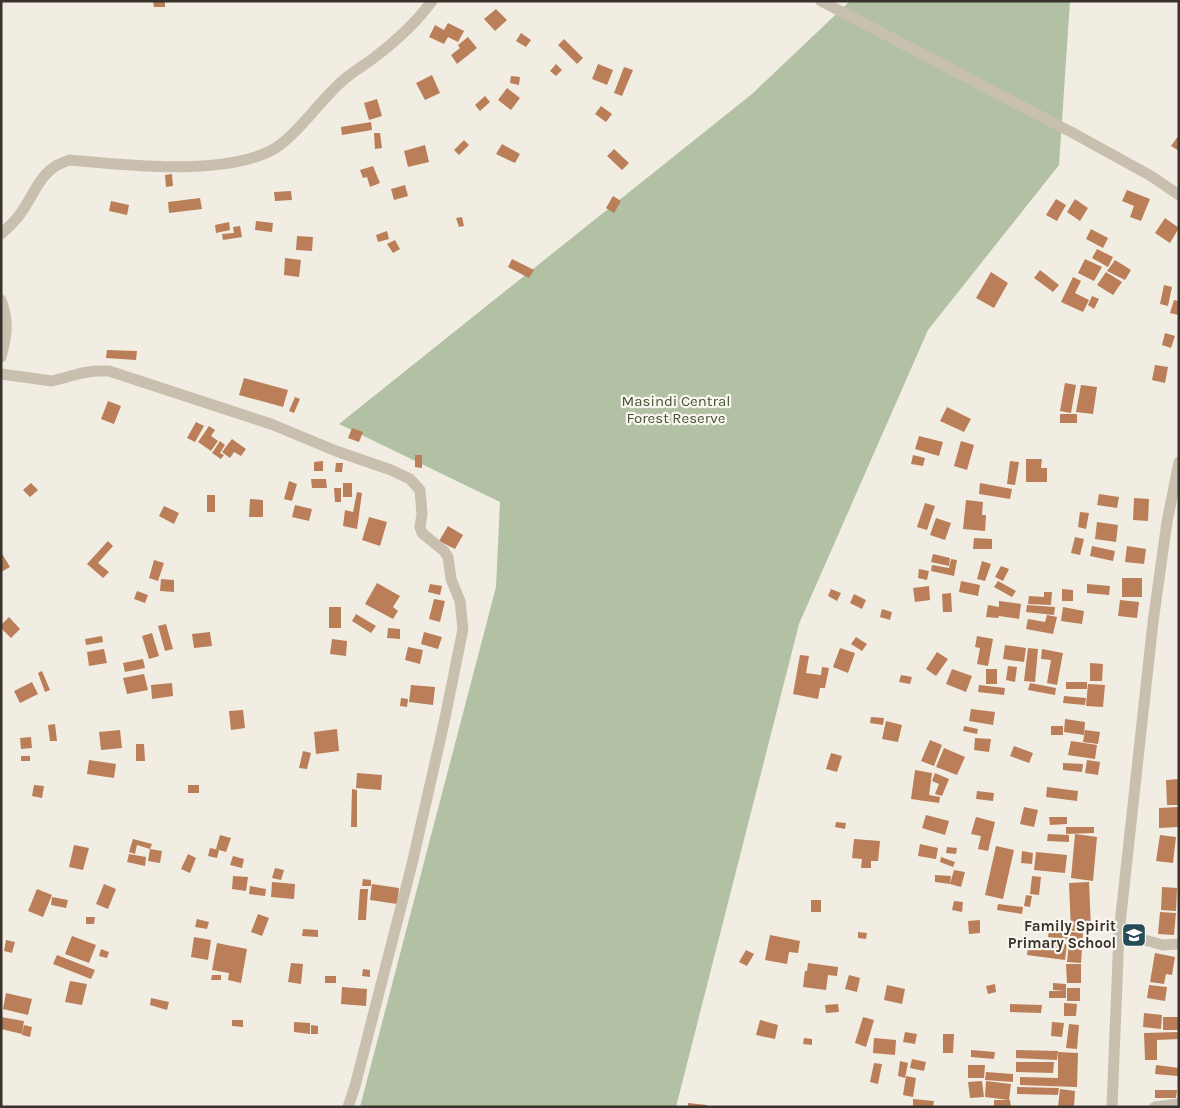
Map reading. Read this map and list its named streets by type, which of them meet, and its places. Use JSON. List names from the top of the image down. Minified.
{"parks":["Masindi Central Forest Reserve"],"places":{"school or university":["Family Spirit Primary School"]}}
